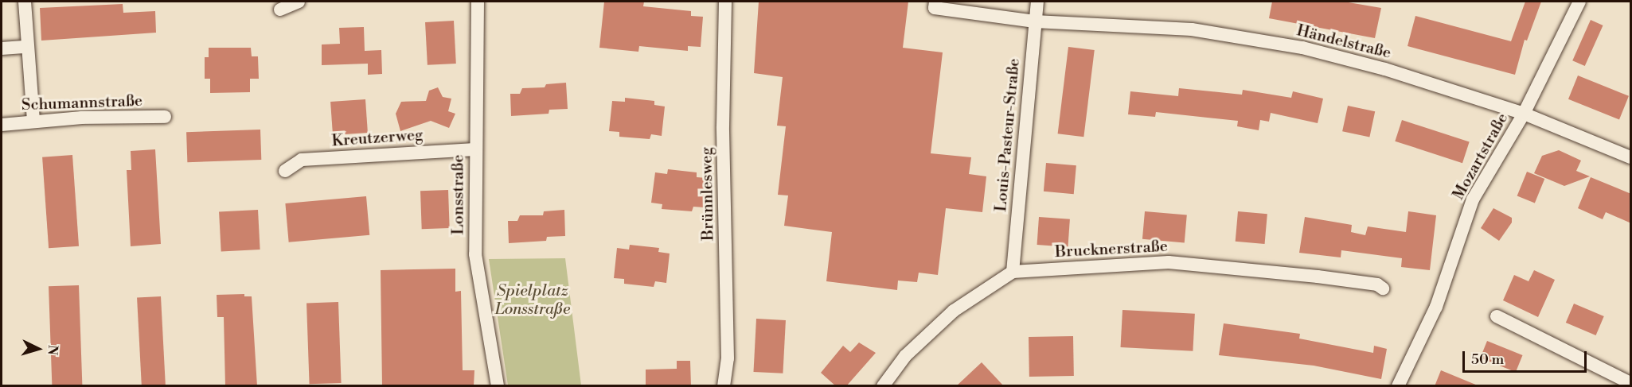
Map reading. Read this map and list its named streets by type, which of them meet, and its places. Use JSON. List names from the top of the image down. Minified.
{"streets":{"street":["Händelstraße","Schumannstraße","Louis-Pasteur-Straße","Kreutzerweg","Mozartstraße","Brünnlesweg","Lonsstraße","Brucknerstraße"]},"crossings":[["Händelstraße","Louis-Pasteur-Straße"],["Händelstraße","Mozartstraße"],["Louis-Pasteur-Straße","Brucknerstraße"],["Kreutzerweg","Lonsstraße"]],"parks":["Spielplatz Lonsstraße"],"scale_bar":"50 m","north":"right"}
